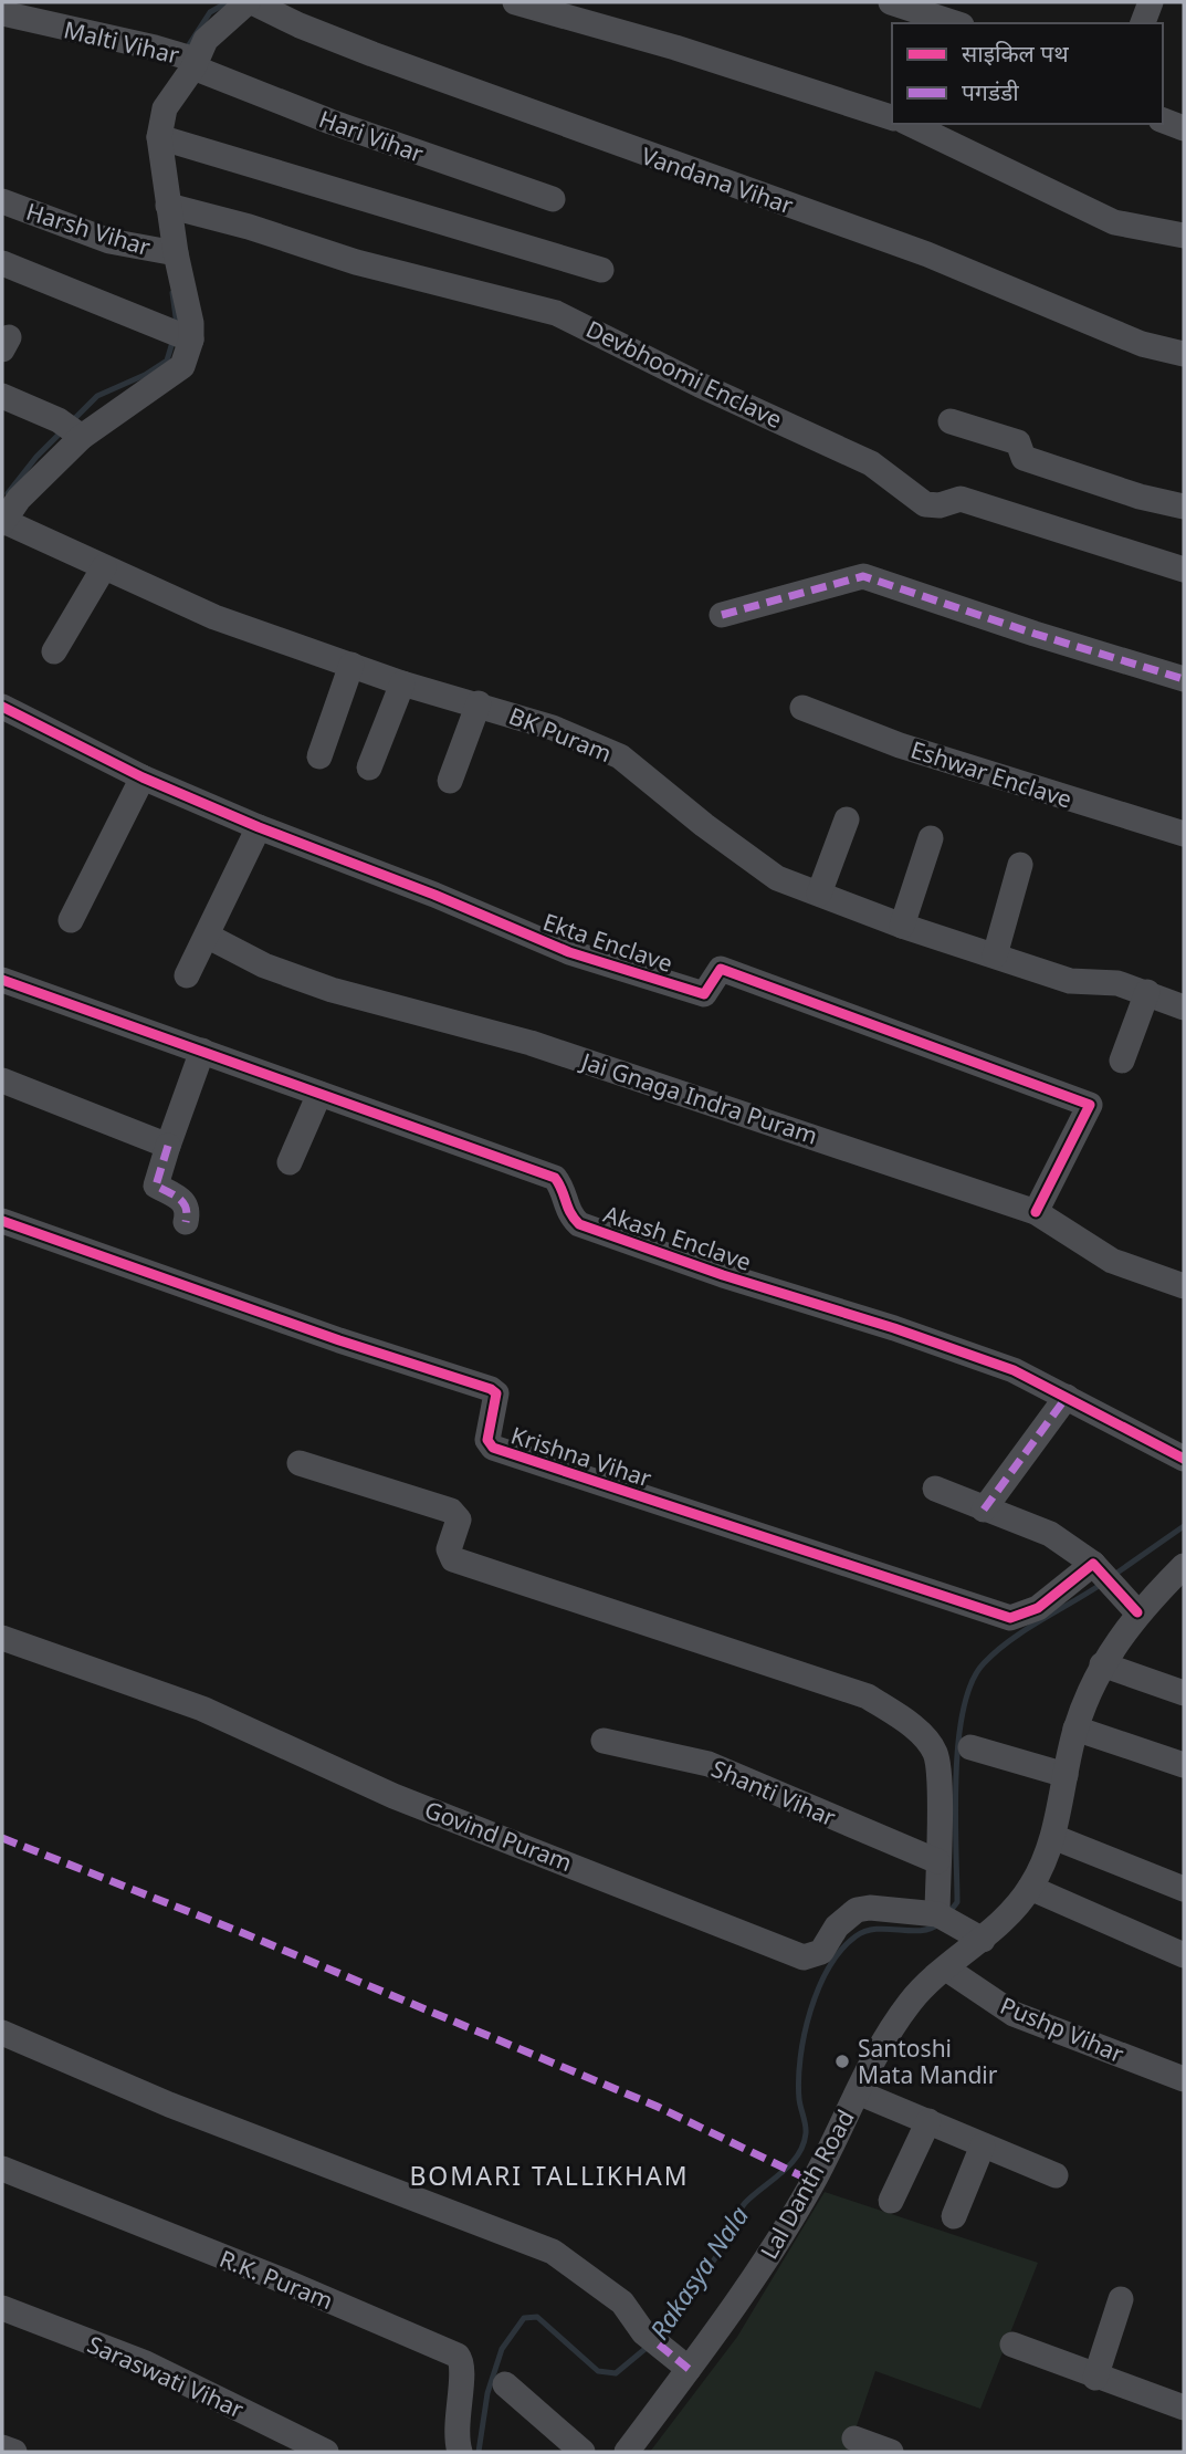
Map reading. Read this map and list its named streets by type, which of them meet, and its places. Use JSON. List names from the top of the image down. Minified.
{"streets":{"street":["Malti Vihar","Hari Vihar","Vandana Vihar","Harsh Vihar","Devbhoomi Enclave","BK Puram","Eshwar Enclave","Ekta Enclave","Jai Gnaga Indra Puram","Akash Enclave","Krishna Vihar","Shanti Vihar","Govind Puram","Pushp Vihar","Lal Danth Road","R.K. Puram","Saraswati Vihar"]},"crossings":[["Malti Vihar","Hari Vihar"],["Ekta Enclave","Jai Gnaga Indra Puram"],["Govind Puram","Lal Danth Road"],["Pushp Vihar","Lal Danth Road"]],"districts":["BOMARI TALLIKHAM"],"water":["Rakasya Nala"],"places":["Santoshi Mata Mandir"],"legend":["साइकिल पथ","पगडंडी"]}
